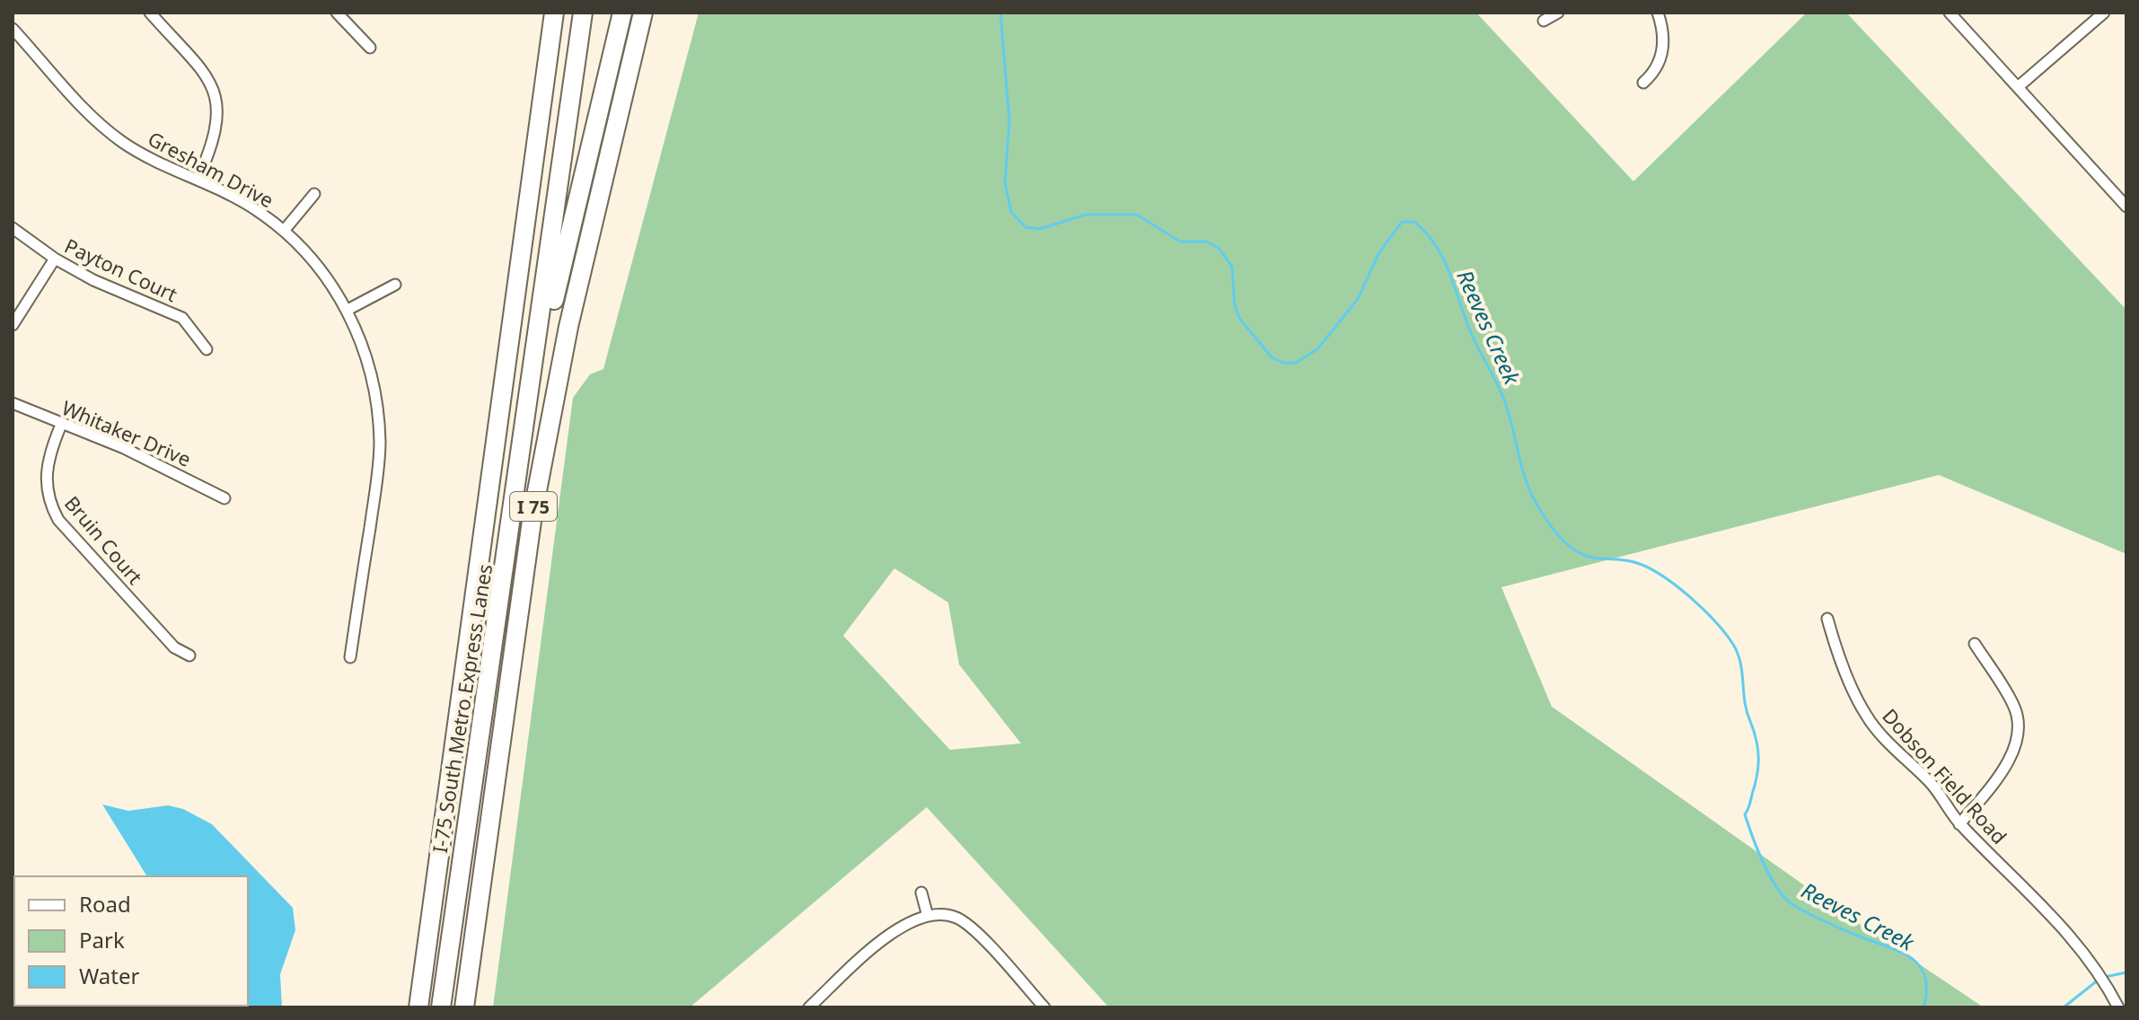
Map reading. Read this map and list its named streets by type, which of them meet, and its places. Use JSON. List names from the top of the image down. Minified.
{"streets":{"highway":["I 75","I-75 South Metro Express Lanes"],"street":["Gresham Drive","Payton Court","Whitaker Drive","Bruin Court","Dobson Field Road"]},"crossings":[["Whitaker Drive","Bruin Court"]],"water":["Reeves Creek"],"legend":["Road","Park","Water"]}
